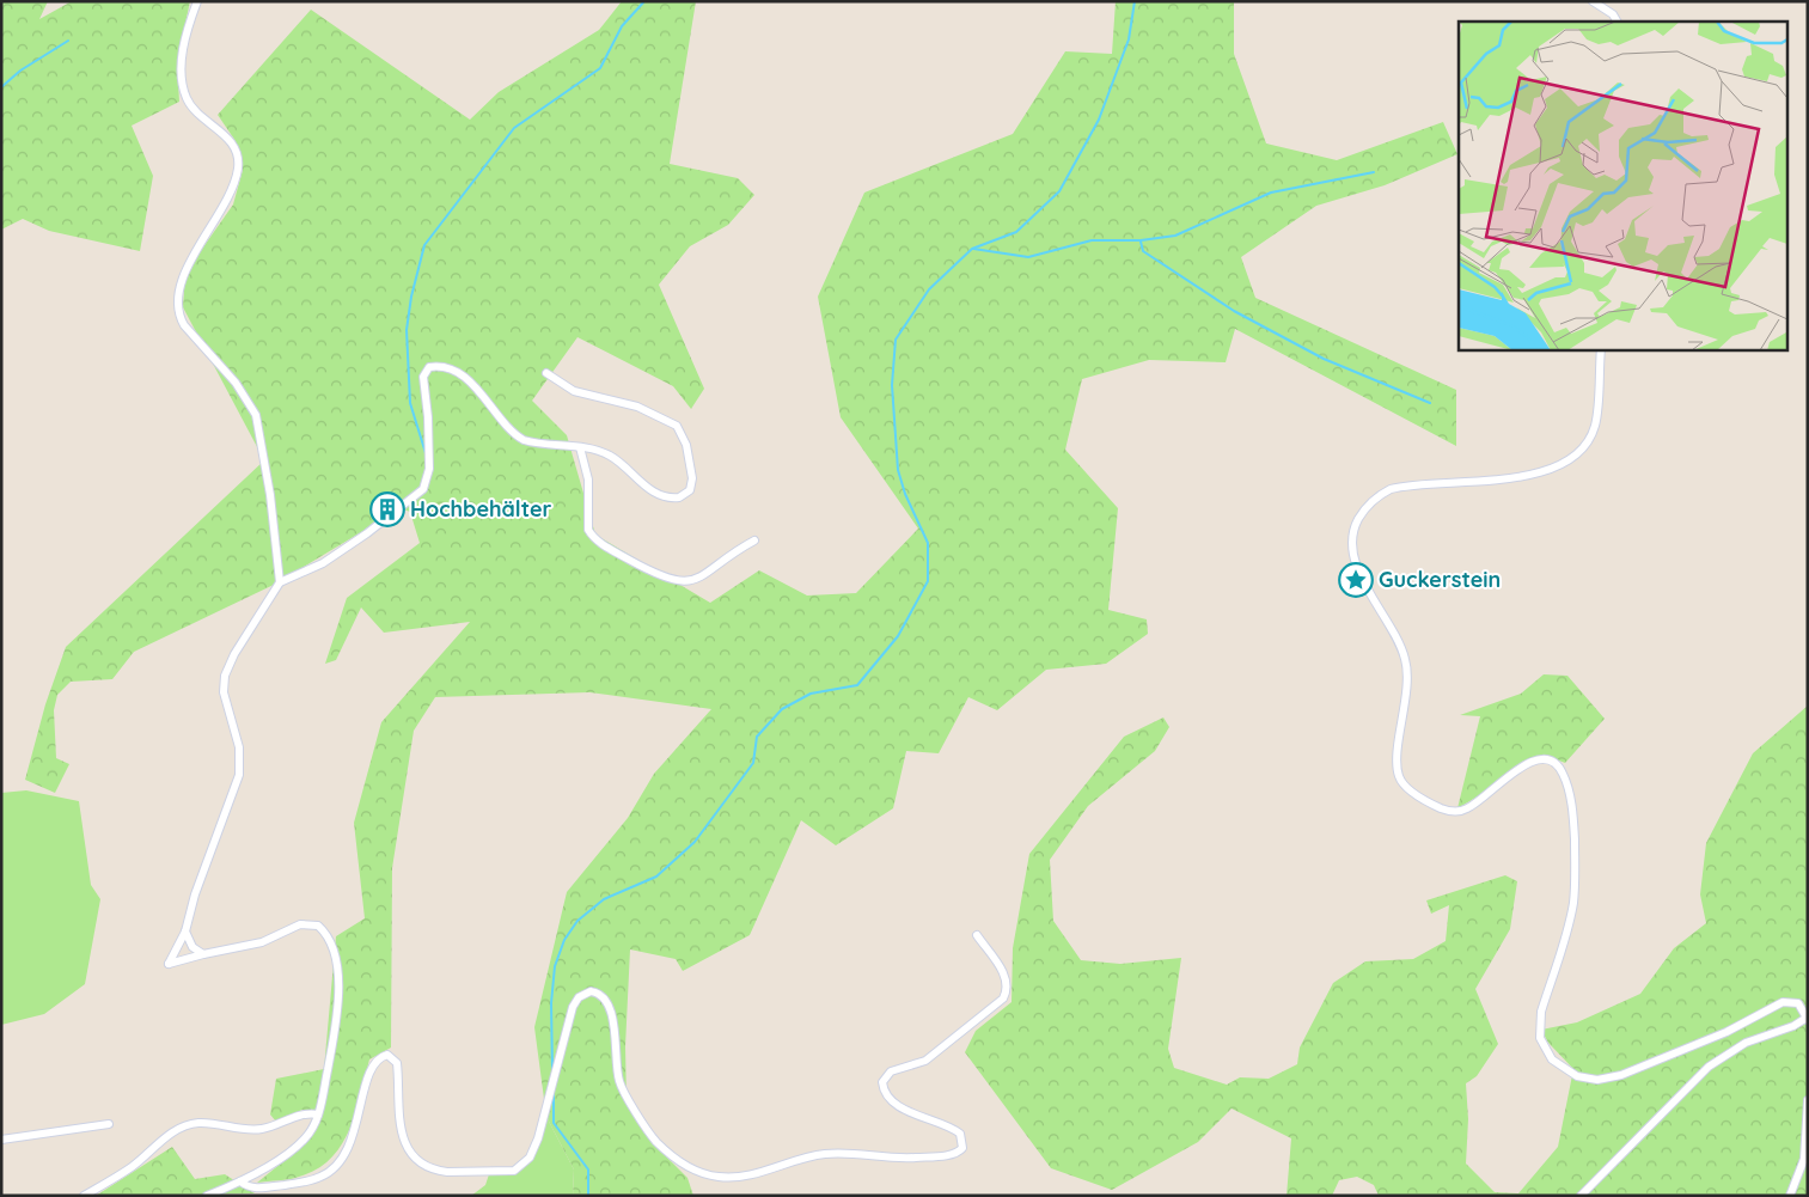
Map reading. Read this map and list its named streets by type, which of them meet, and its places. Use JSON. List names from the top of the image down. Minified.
{"places":{"building":["Hochbehälter"],"place":["Guckerstein"]}}
